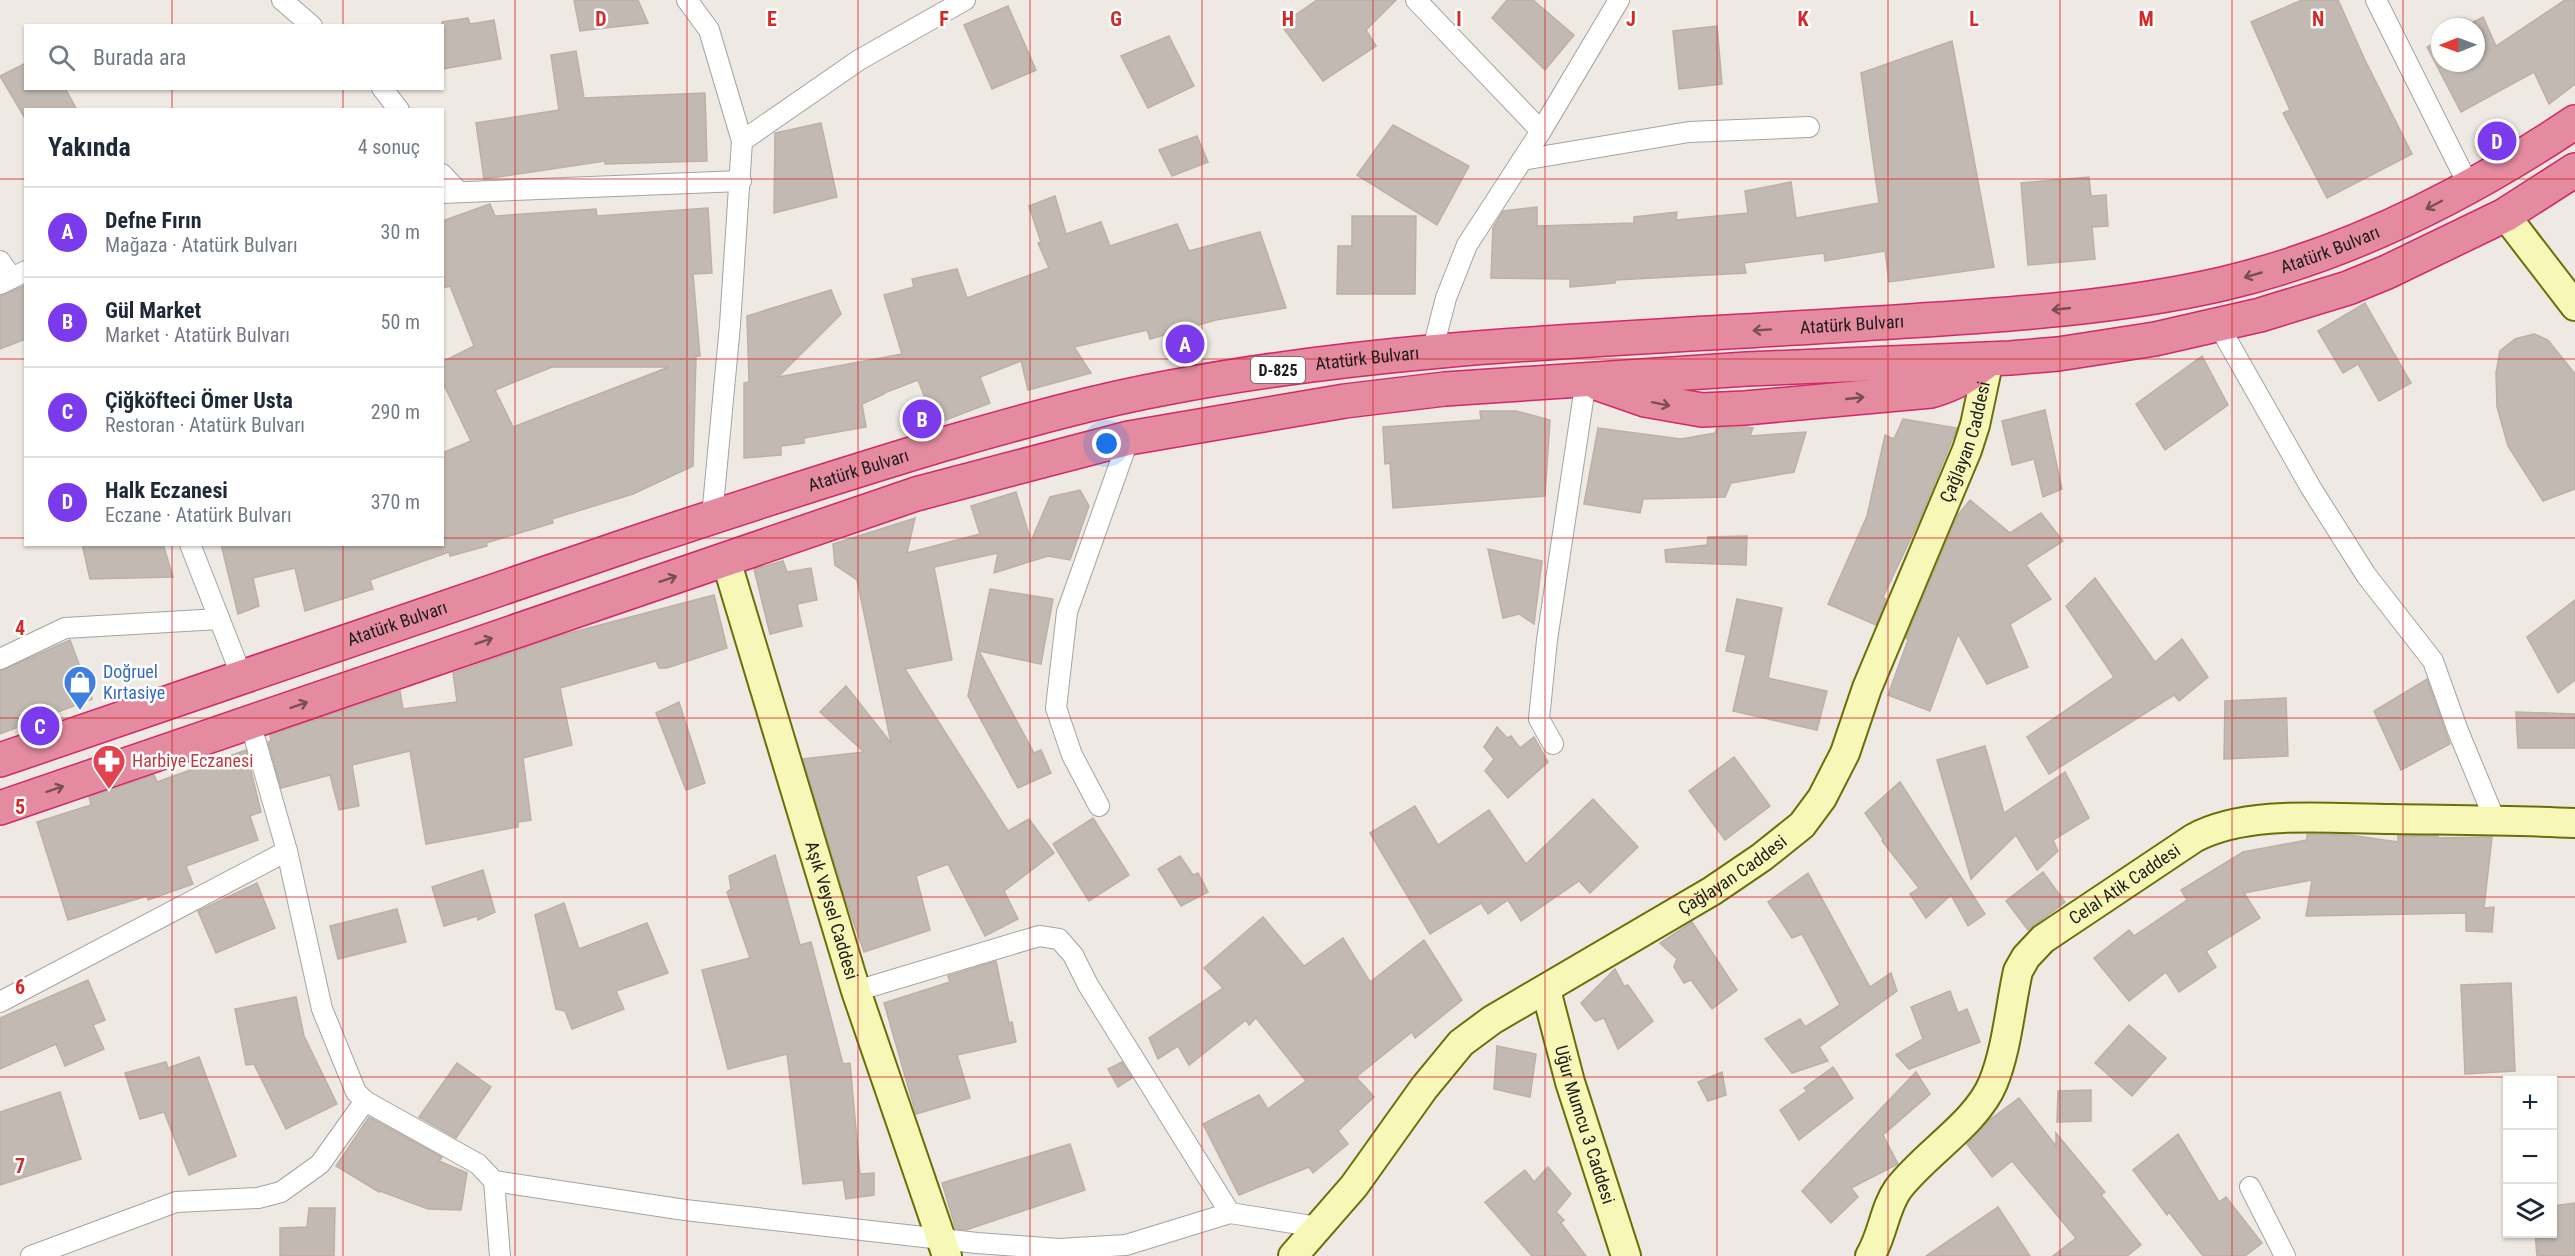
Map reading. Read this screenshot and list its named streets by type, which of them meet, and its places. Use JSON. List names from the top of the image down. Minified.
{"streets":{"highway":["Atatürk Bulvarı","D-825"],"street":["Çağlayan Caddesi","Celal Atik Caddesi","Aşık Veysel Caddesi","Uğur Mumcu 3 Caddesi"]},"crossings":[["D-825","Çağlayan Caddesi"],["D-825","Aşık Veysel Caddesi"],["Çağlayan Caddesi","Uğur Mumcu 3 Caddesi"]],"places":{"shop":["Doğruel Kırtasiye"],"pharmacy":["Harbiye Eczanesi"]},"north":"left","page":{"search":"Burada ara","heading":["Yakında","4 sonuç"],"pins":["D","A","B","C"],"list":[{"mark":"A","name":"Defne Fırın","note":"Mağaza · Atatürk Bulvarı","value":"30 m"},{"mark":"B","name":"Gül Market","note":"Market · Atatürk Bulvarı","value":"50 m"},{"mark":"C","name":"Çiğköfteci Ömer Usta","note":"Restoran · Atatürk Bulvarı","value":"290 m"},{"mark":"D","name":"Halk Eczanesi","note":"Eczane · Atatürk Bulvarı","value":"370 m"}],"map_buttons":["+","−"]},"grid":{"columns":["D","E","F","G","H","I","J","K","L","M","N"],"rows":["4","5","6","7"]}}
